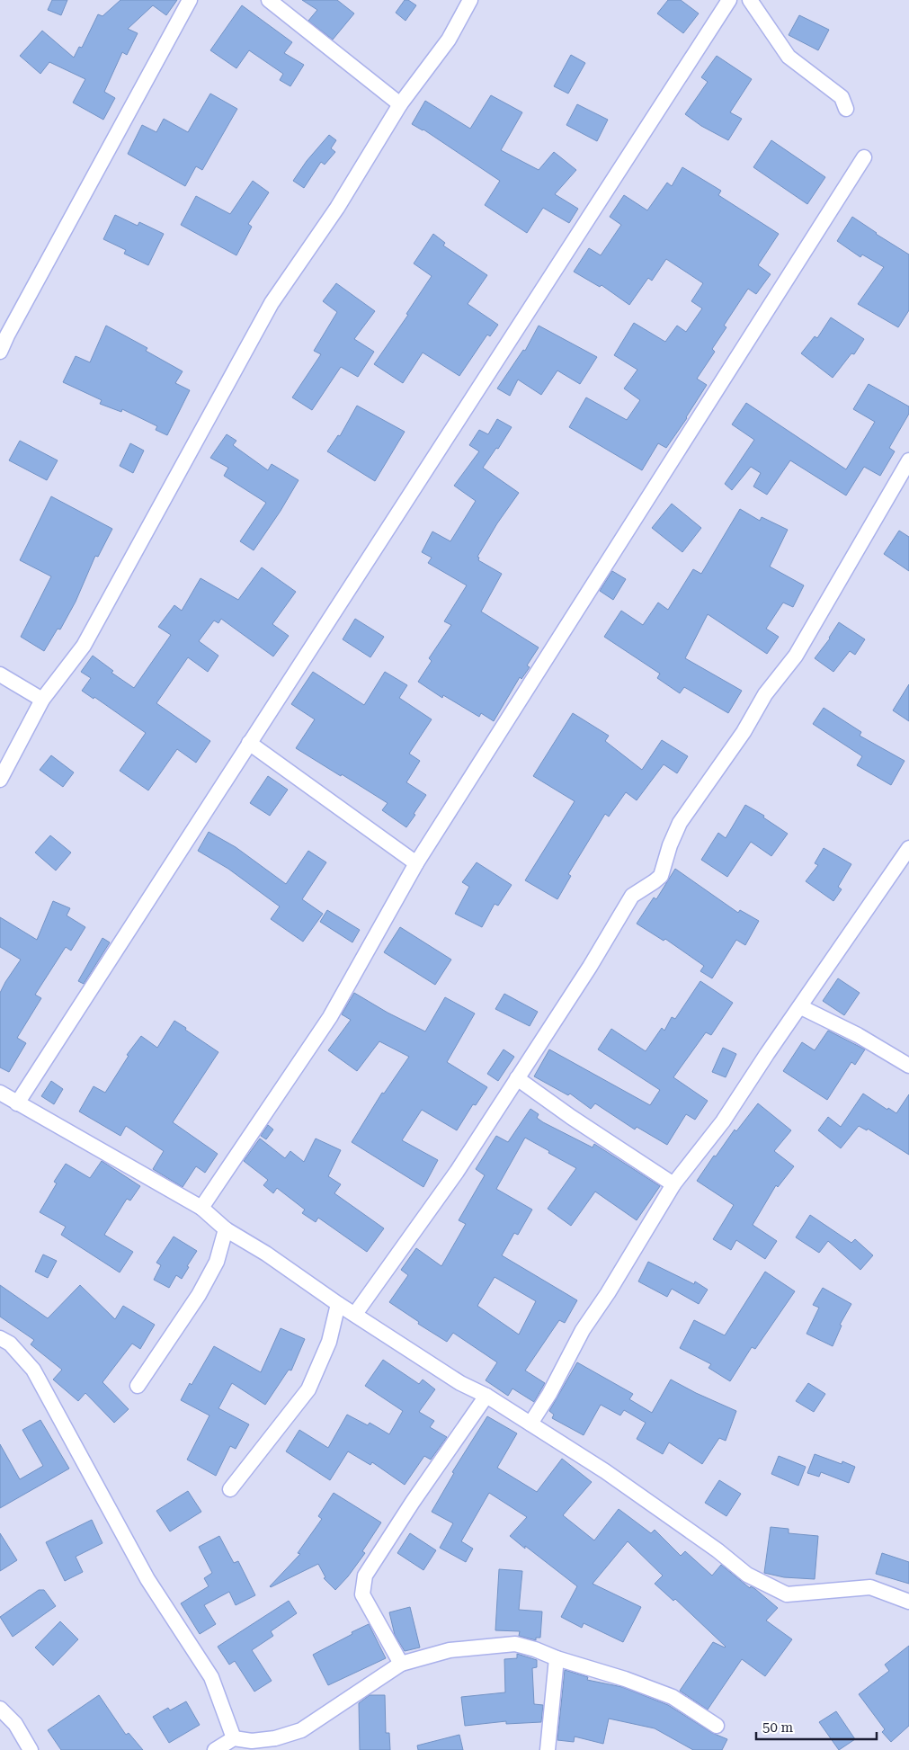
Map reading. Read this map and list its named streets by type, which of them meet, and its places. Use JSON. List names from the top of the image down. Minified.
{"scale_bar":"50 m"}
